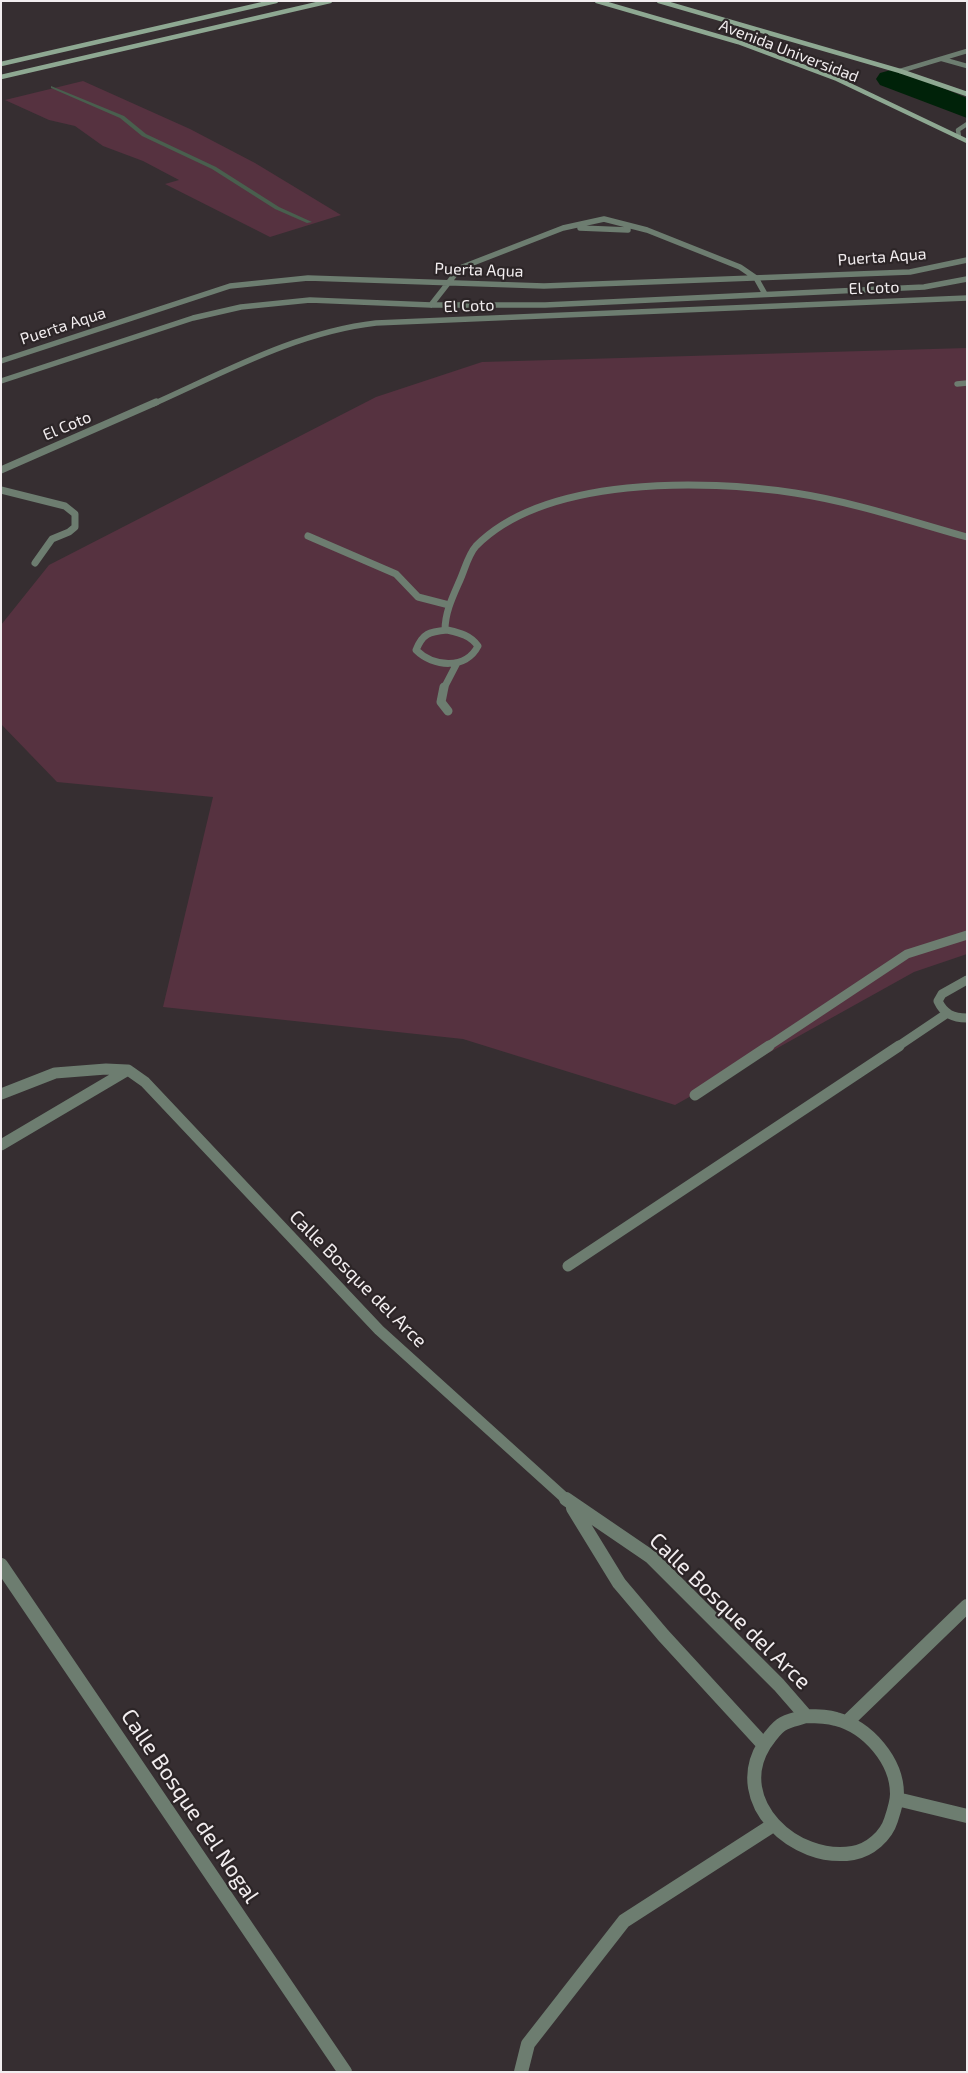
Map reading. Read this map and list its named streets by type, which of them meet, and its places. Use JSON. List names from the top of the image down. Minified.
{"streets":{"main road":["Avenida Universidad"],"street":["Puerta Aqua","El Coto","Calle Bosque del Arce","Calle Bosque del Nogal"]}}
